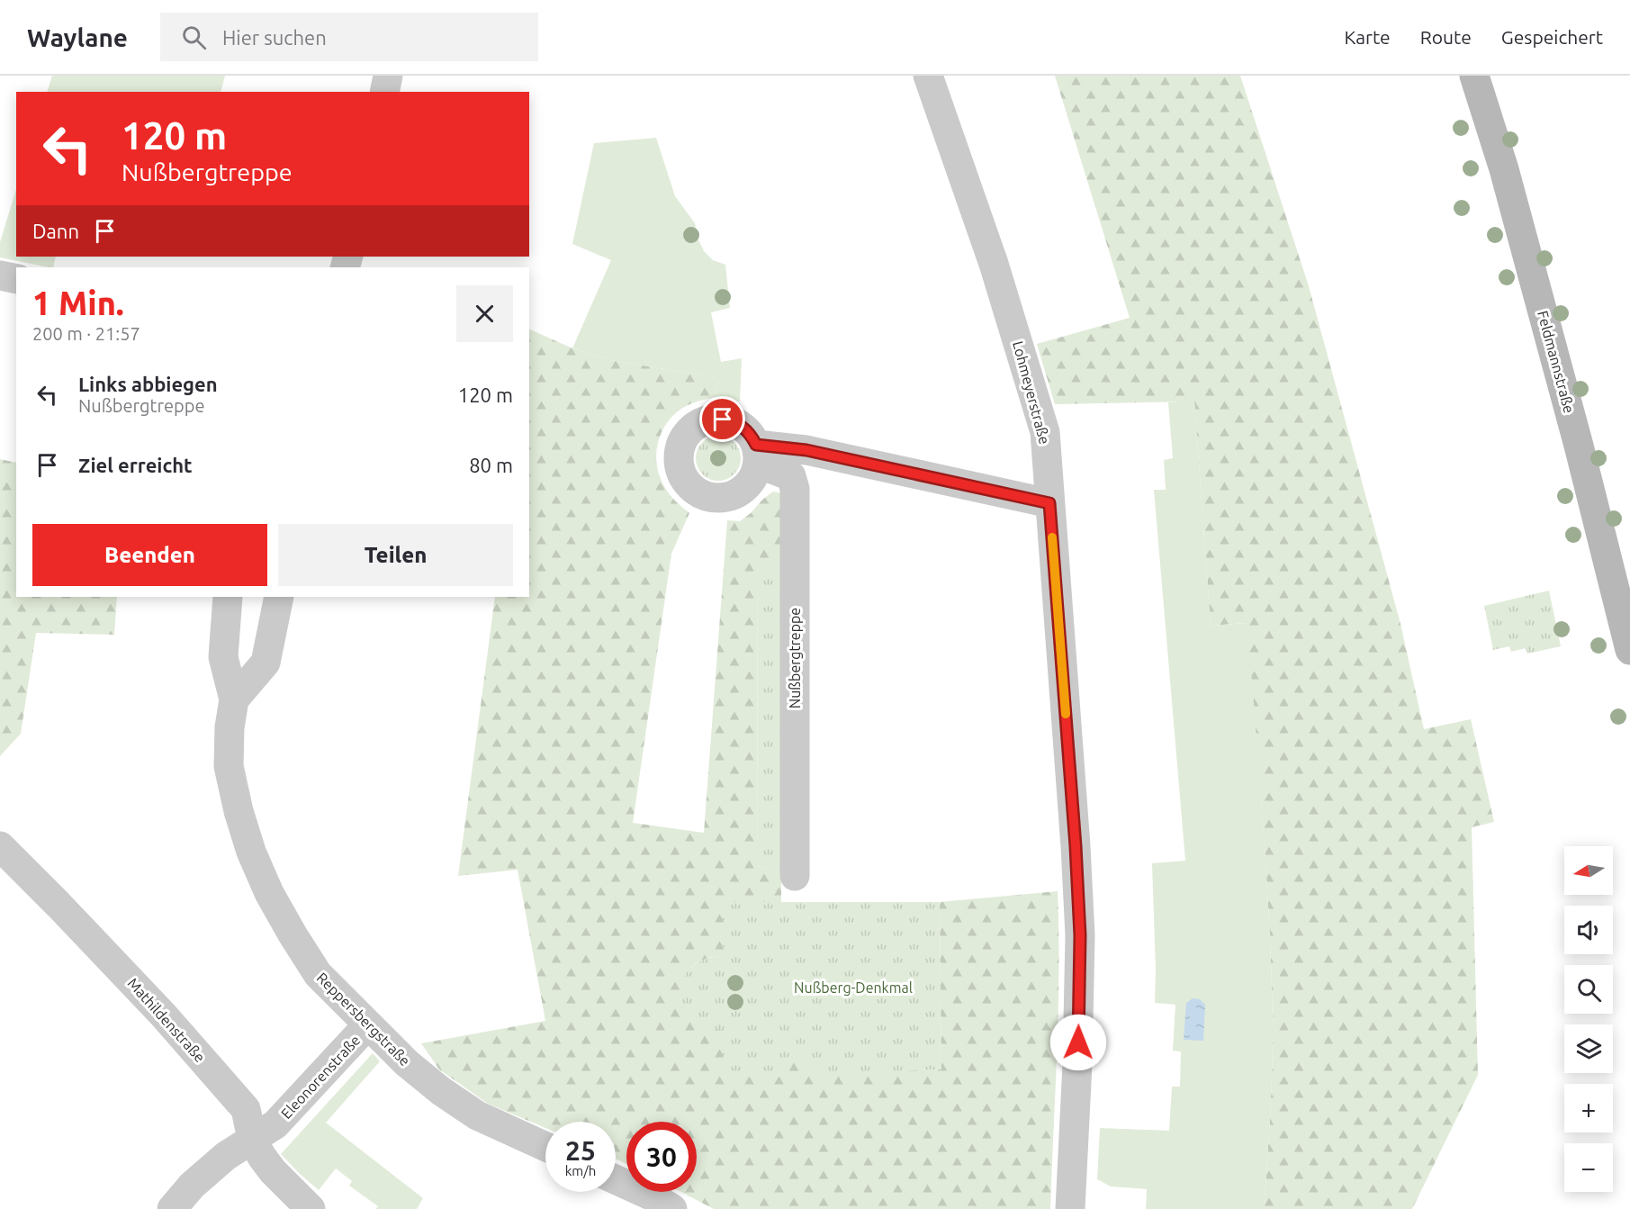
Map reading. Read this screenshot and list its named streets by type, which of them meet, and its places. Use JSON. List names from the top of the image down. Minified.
{"streets":{"street":["Feldmannstraße","Lohmeyerstraße","Nußbergtreppe","Reppersbergstraße","Mathildenstraße","Eleonorenstraße"]},"crossings":[["Lohmeyerstraße","Nußbergtreppe"],["Reppersbergstraße","Eleonorenstraße"],["Mathildenstraße","Eleonorenstraße"]],"parks":["Nußberg-Denkmal"],"north":"left","page":{"header":"Waylane","search":"Hier suchen","nav":["Karte","Route","Gespeichert"],"turn":["120 m","Nußbergtreppe"],"then":"Dann","heading":["1 Min.","200 m · 21:57"],"list":[{"name":"Links abbiegen","note":"Nußbergtreppe","value":"120 m"},{"name":"Ziel erreicht","value":"80 m"}],"buttons":["Beenden","Teilen"],"map_buttons":["+","−"],"speed":"25 km/h","limit":"30"}}
